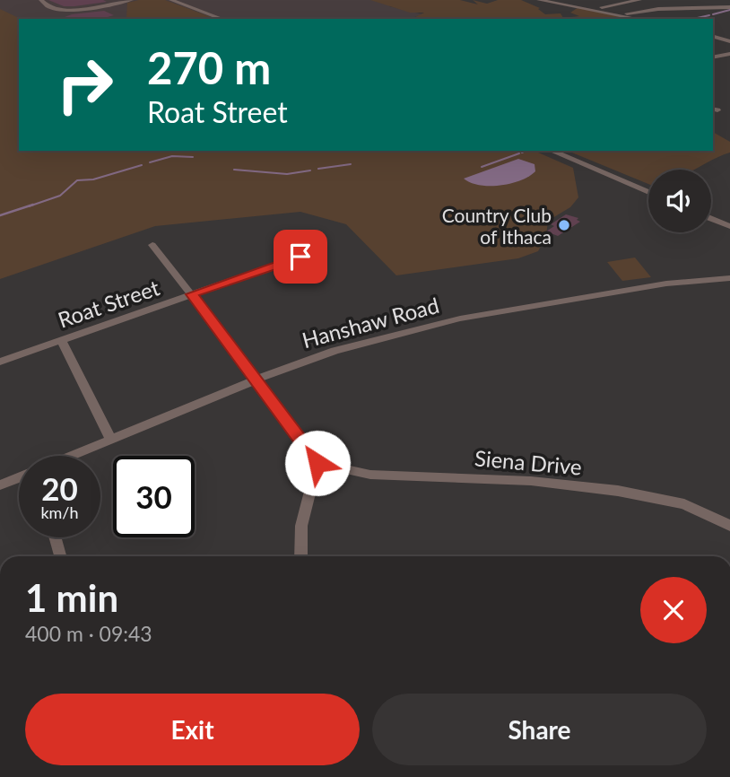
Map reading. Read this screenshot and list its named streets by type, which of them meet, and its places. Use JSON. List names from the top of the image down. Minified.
{"streets":{"street":["Roat Street","Hanshaw Road","Siena Drive"]},"places":["Country Club of Ithaca"],"page":{"turn":["270 m","Roat Street"],"speed":"20 km/h","limit":"30","heading":["1 min","400 m · 09:43"],"buttons":["Exit","Share"]}}
